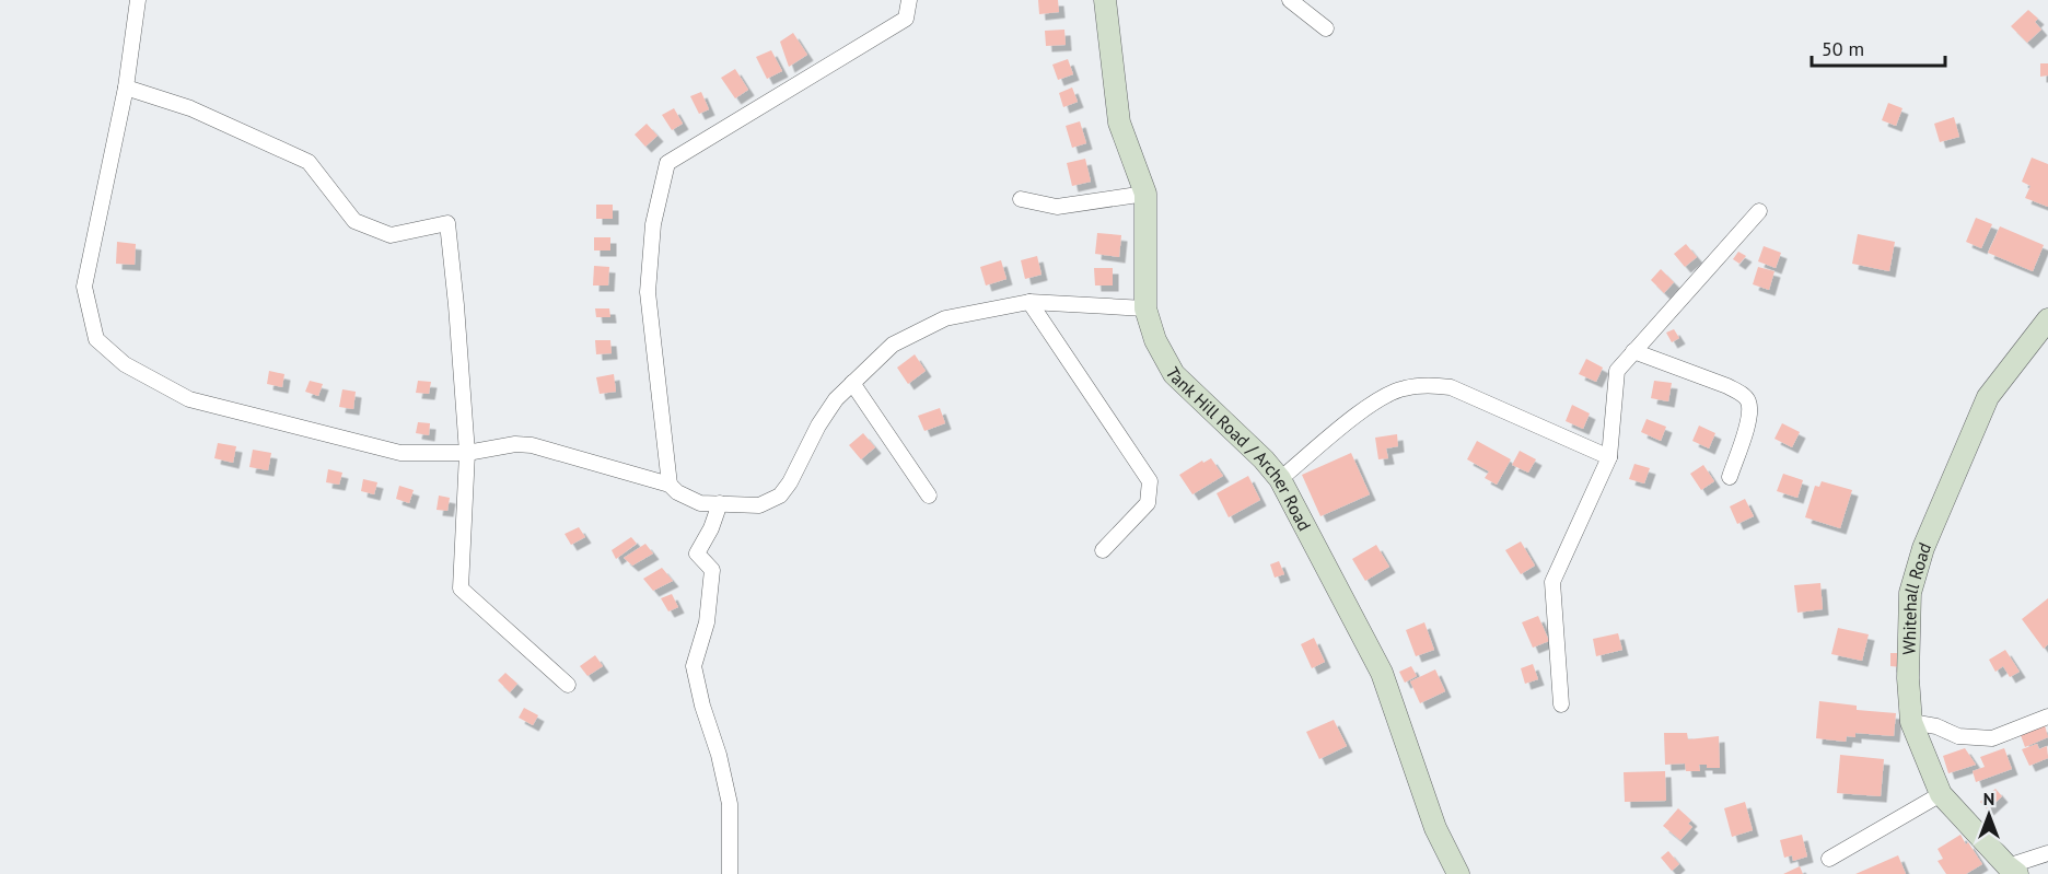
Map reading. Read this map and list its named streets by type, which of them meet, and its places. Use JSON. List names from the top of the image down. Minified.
{"streets":{"street":["Tank Hill Road / Archer Road","Whitehall Road"]},"scale_bar":"50 m","north":"top"}
